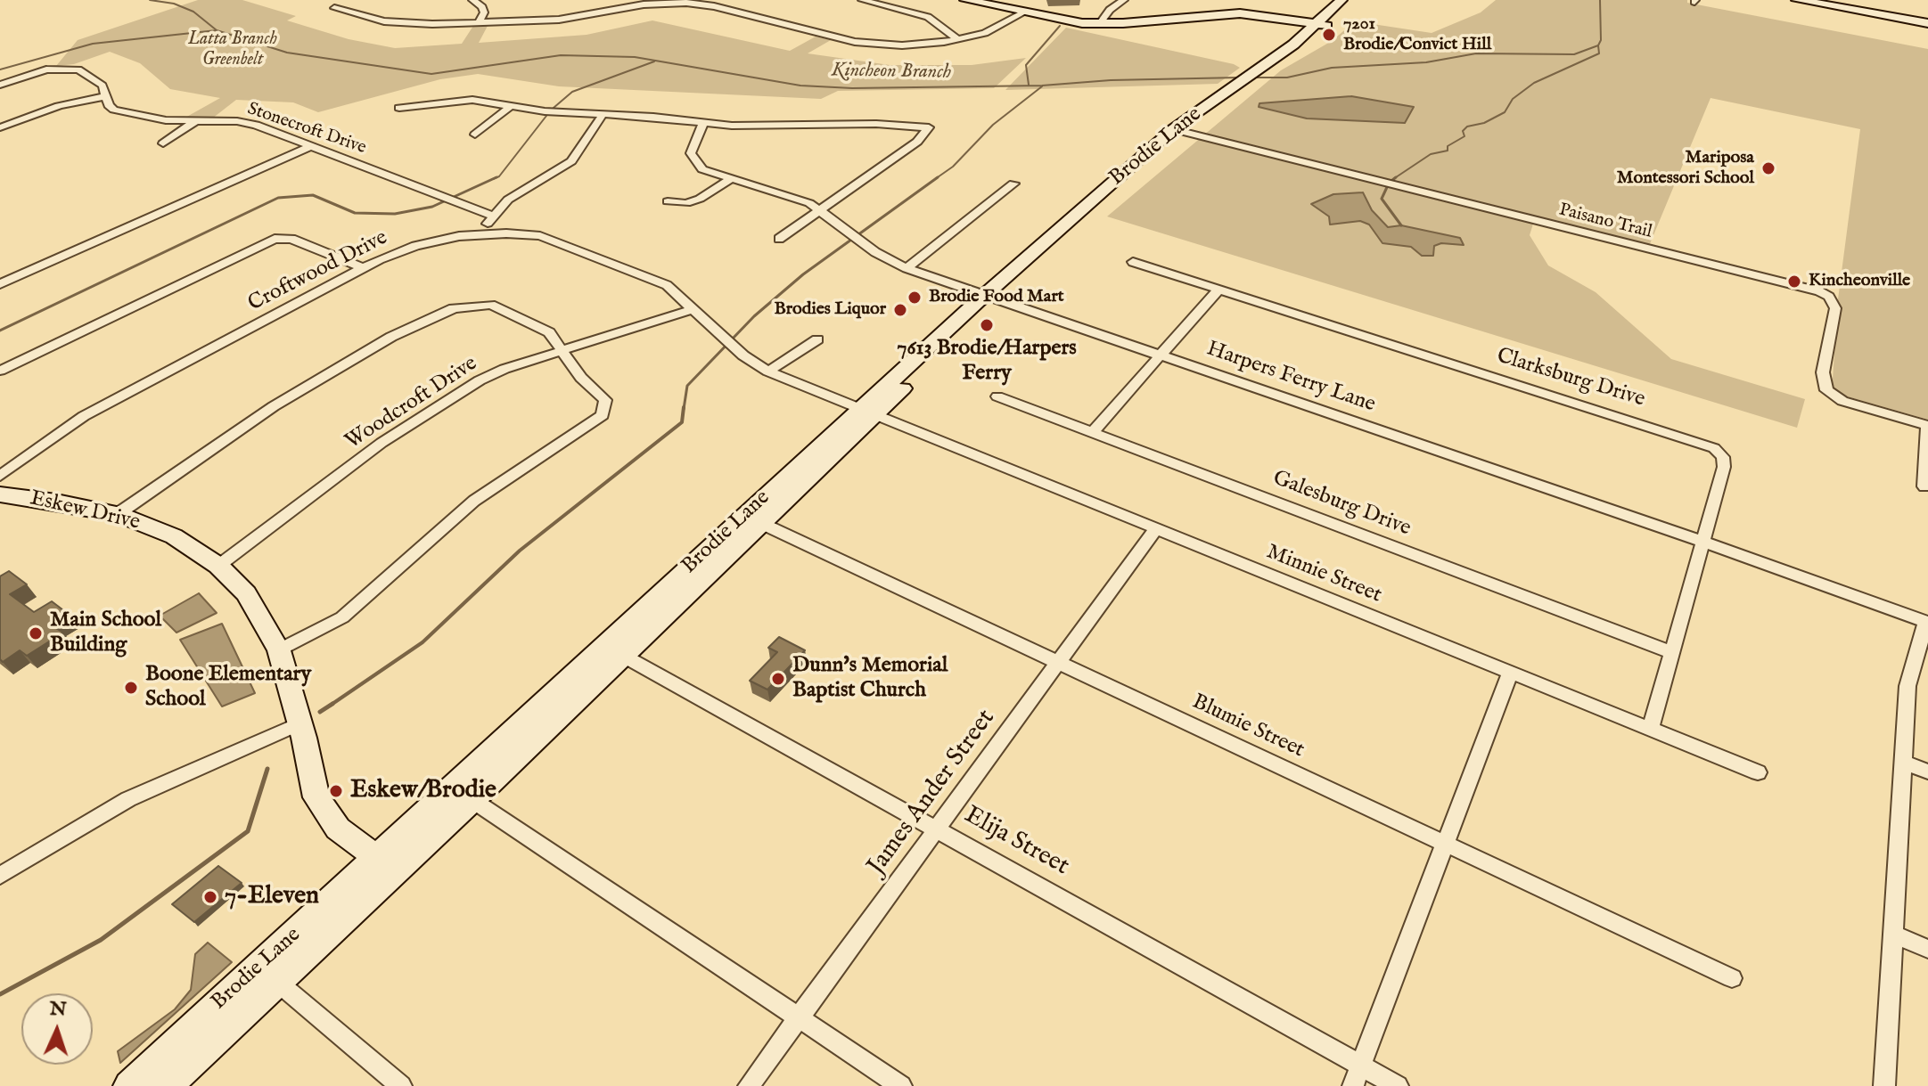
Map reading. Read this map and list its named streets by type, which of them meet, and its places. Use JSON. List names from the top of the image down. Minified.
{"streets":{"main road":["Brodie Lane","Eskew Drive"],"street":["Stonecroft Drive","Paisano Trail","Croftwood Drive","Harpers Ferry Lane","Clarksburg Drive","Woodcroft Drive","Galesburg Drive","Minnie Street","Blumie Street","James Ander Street","Elija Street"]},"crossings":[["Brodie Lane","Paisano Trail"],["Brodie Lane","Croftwood Drive"],["Brodie Lane","Harpers Ferry Lane"],["Brodie Lane","Eskew Drive"],["Brodie Lane","Minnie Street"],["Brodie Lane","Blumie Street"],["Brodie Lane","Elija Street"],["Croftwood Drive","Woodcroft Drive"],["Croftwood Drive","Minnie Street"],["Harpers Ferry Lane","Clarksburg Drive"],["Clarksburg Drive","Galesburg Drive"],["Clarksburg Drive","Minnie Street"],["Woodcroft Drive","Eskew Drive"],["Minnie Street","James Ander Street"],["Blumie Street","James Ander Street"],["James Ander Street","Elija Street"]],"water":["Kincheon Branch"],"parks":["Latta Branch Greenbelt"],"places":["7201 Brodie/Convict Hill","Mariposa Montessori School","Kincheonville","Brodie Food Mart","Brodies Liquor","7613 Brodie/Harpers Ferry","Main School Building","Dunn's Memorial Baptist Church","Boone Elementary School","Eskew/Brodie","7-Eleven"],"north":"top"}
